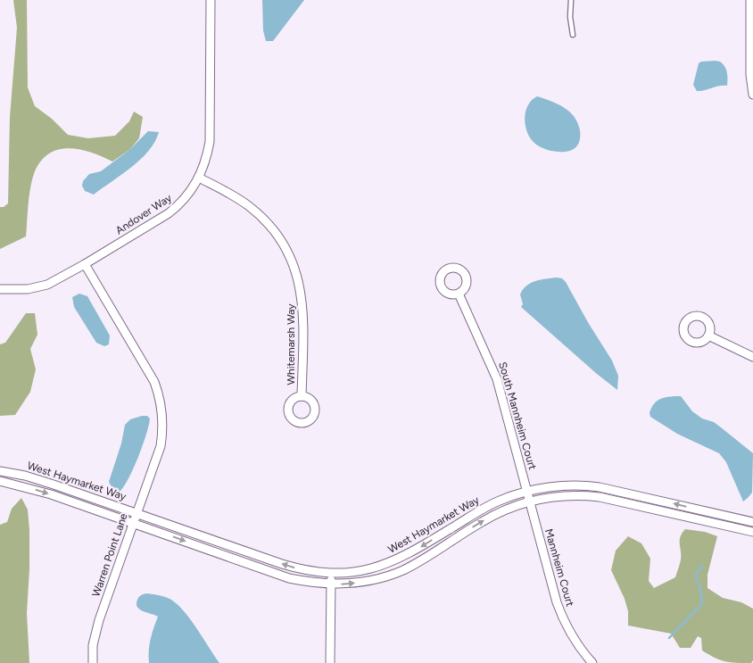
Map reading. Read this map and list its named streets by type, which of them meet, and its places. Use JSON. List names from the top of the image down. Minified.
{"streets":{"street":["Andover Way","Whitemarsh Way","South Mannheim Court","West Haymarket Way","Warren Point Lane","Mannheim Court"]},"crossings":[["Andover Way","Whitemarsh Way"],["Andover Way","Warren Point Lane"],["South Mannheim Court","West Haymarket Way"],["South Mannheim Court","Mannheim Court"],["West Haymarket Way","Warren Point Lane"],["West Haymarket Way","Mannheim Court"]]}
